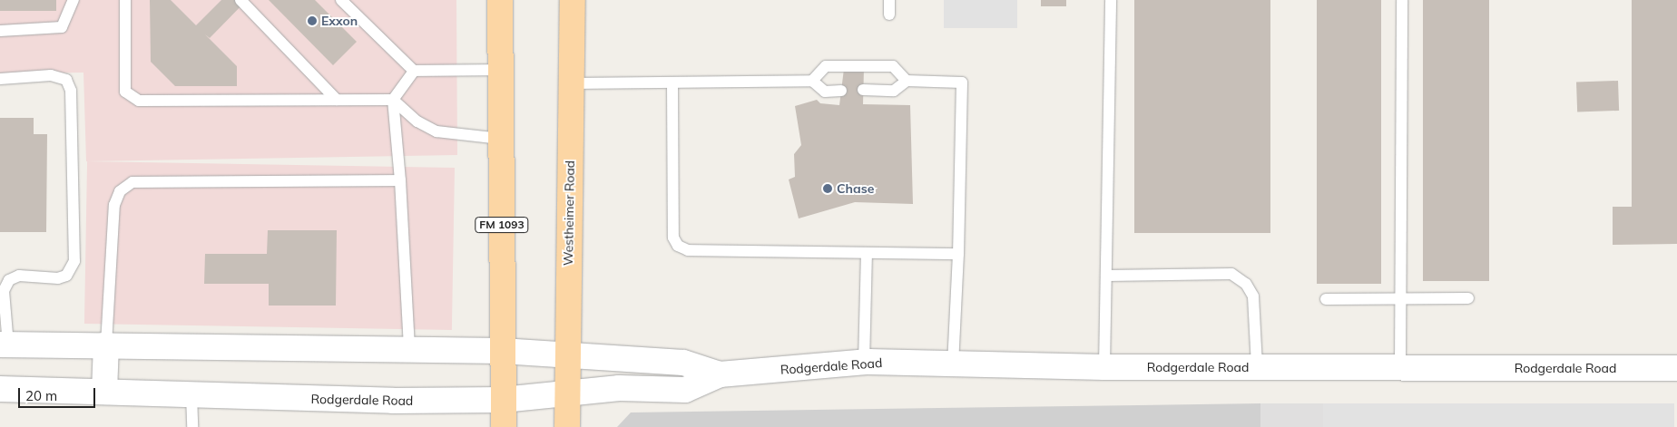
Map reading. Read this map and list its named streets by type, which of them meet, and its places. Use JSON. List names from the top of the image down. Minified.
{"streets":{"main road":["Westheimer Road","FM 1093"],"street":["Rodgerdale Road"]},"crossings":[["Westheimer Road","Rodgerdale Road"],["FM 1093","Rodgerdale Road"]],"places":["Exxon","Chase"],"scale_bar":"20 m"}
